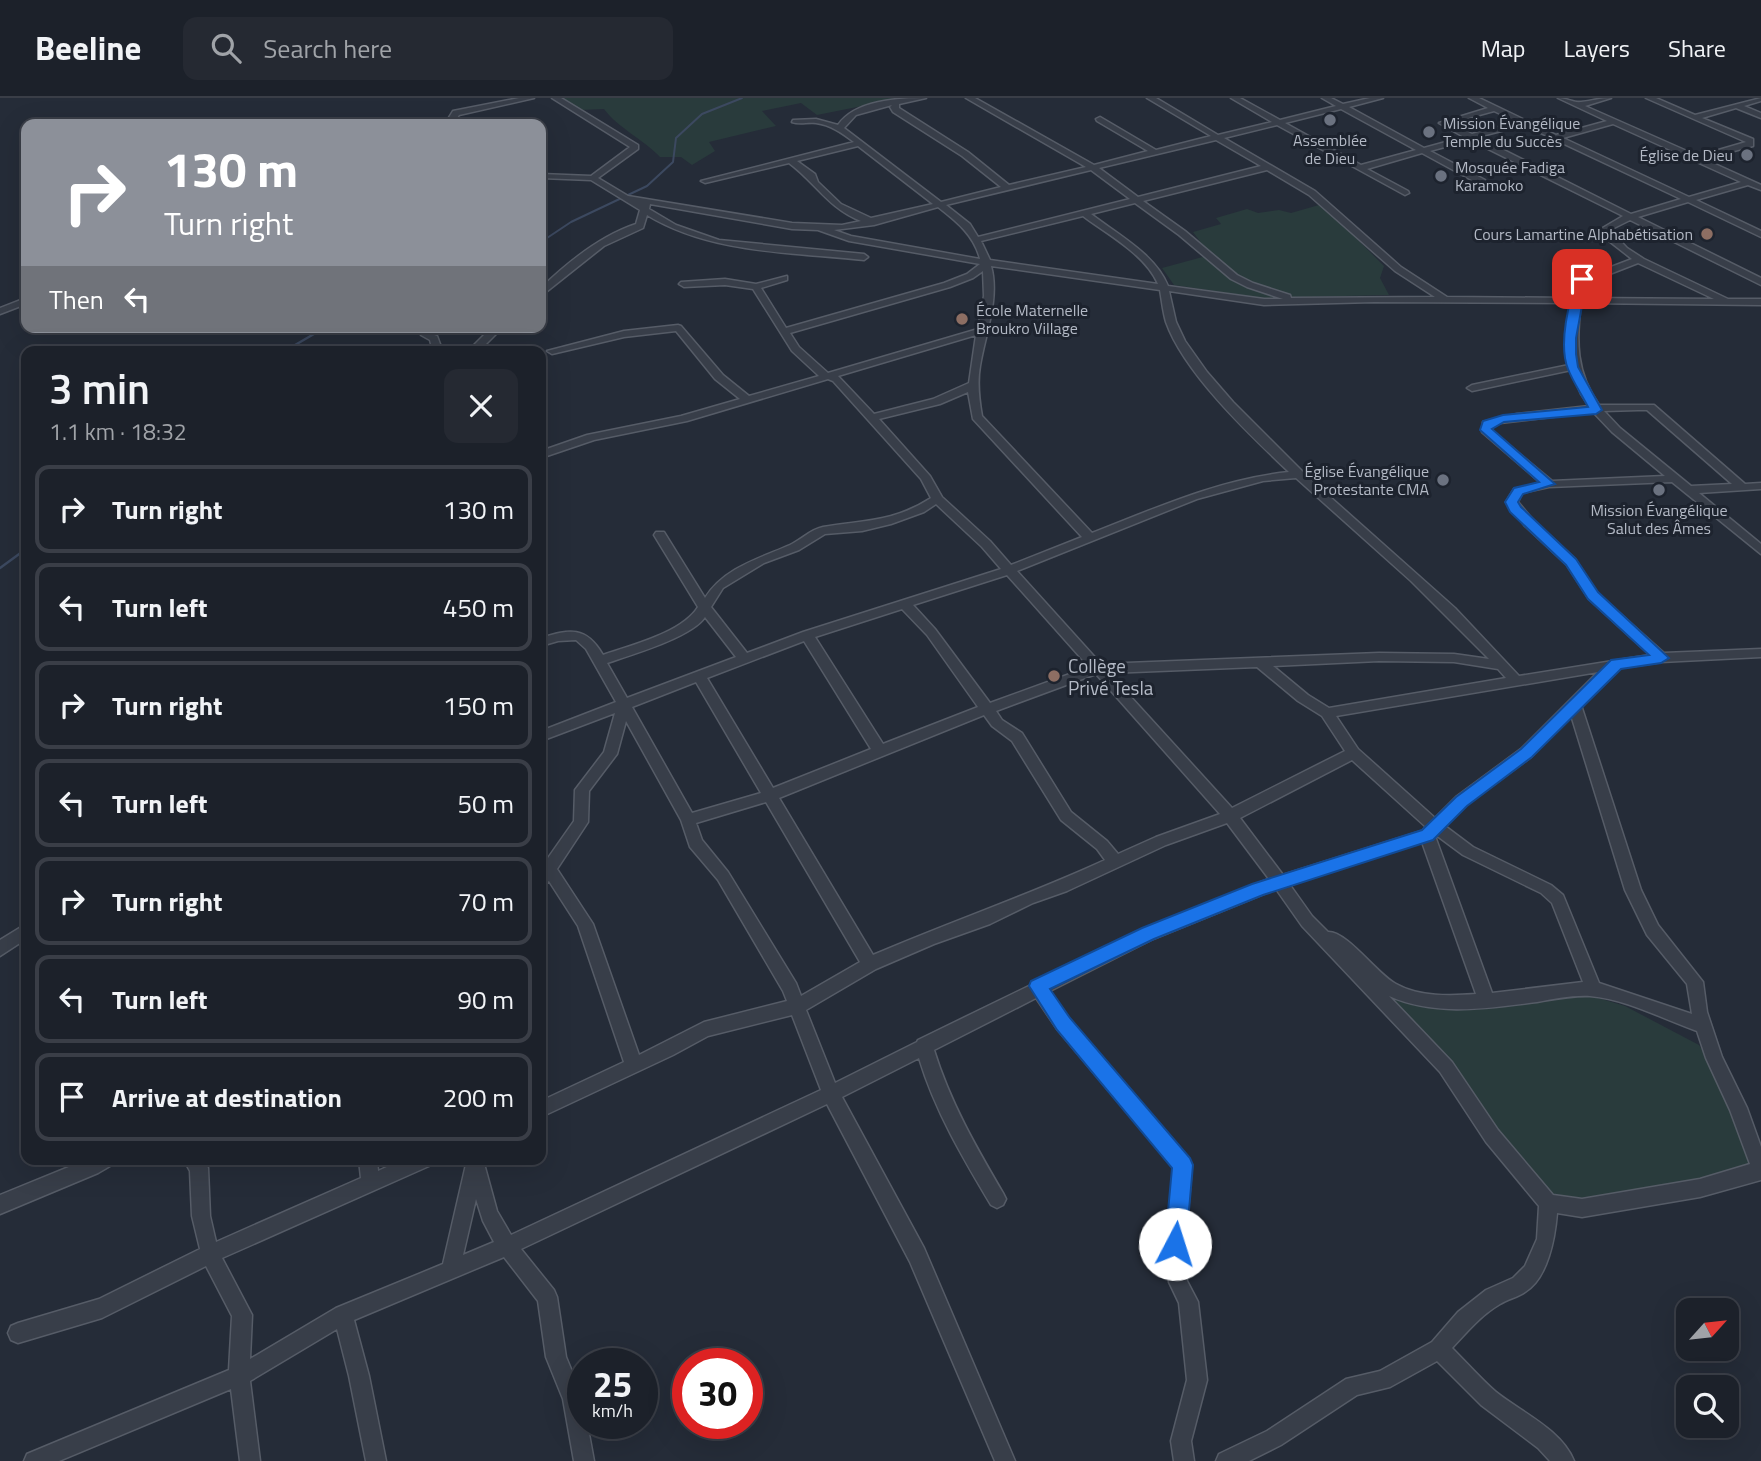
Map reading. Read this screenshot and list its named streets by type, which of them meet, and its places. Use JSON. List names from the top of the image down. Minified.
{"places":["Assemblée de Dieu","Mission Évangélique Temple du Succès","Église de Dieu","Mosquée Fadiga Karamoko","Cours Lamartine Alphabétisation","École Maternelle Broukro Village","Église Évangélique Protestante CMA","Mission Évangélique Salut des Âmes","Collège Privé Tesla"],"north":"top right","page":{"header":"Beeline","search":"Search here","nav":["Map","Layers","Share"],"turn":["130 m","Turn right"],"then":"Then","heading":["3 min","1.1 km · 18:32"],"list":[{"name":"Turn right","value":"130 m"},{"name":"Turn left","value":"450 m"},{"name":"Turn right","value":"150 m"},{"name":"Turn left","value":"50 m"},{"name":"Turn right","value":"70 m"},{"name":"Turn left","value":"90 m"},{"name":"Arrive at destination","value":"200 m"}],"speed":"25 km/h","limit":"30"}}
